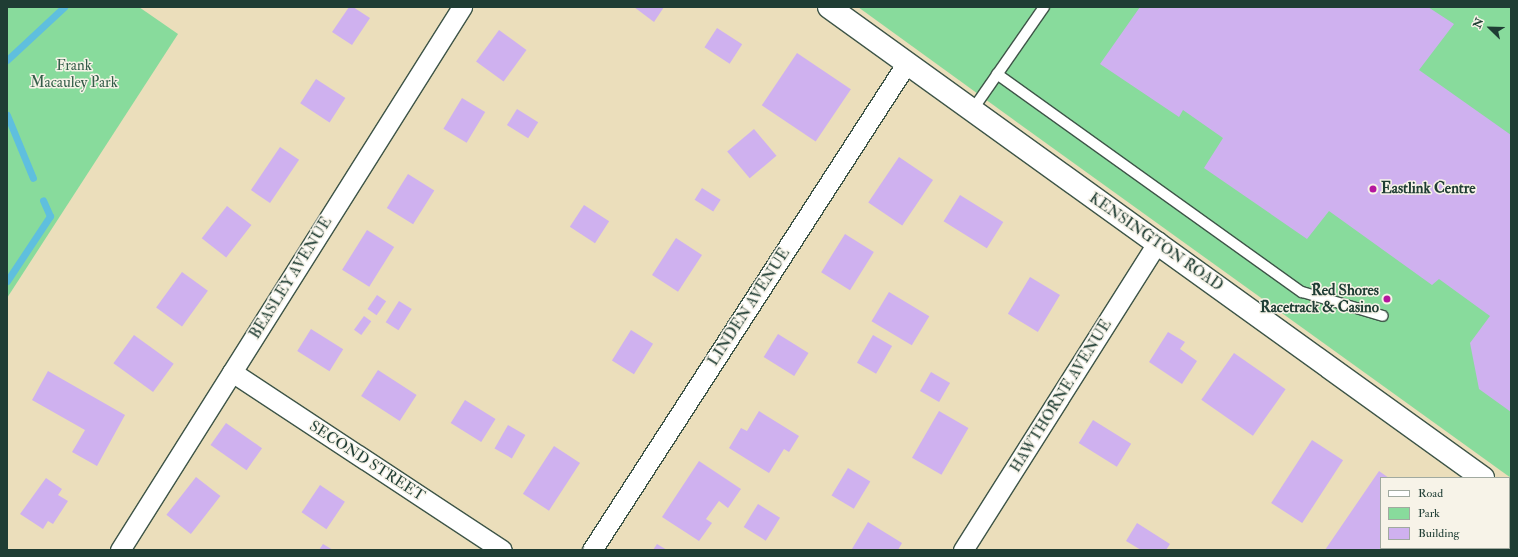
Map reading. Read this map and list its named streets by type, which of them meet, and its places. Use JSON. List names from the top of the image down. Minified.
{"streets":{"street":["KENSINGTON ROAD","BEASLEY AVENUE","LINDEN AVENUE","HAWTHORNE AVENUE","SECOND STREET"]},"crossings":[["KENSINGTON ROAD","LINDEN AVENUE"],["KENSINGTON ROAD","HAWTHORNE AVENUE"],["BEASLEY AVENUE","SECOND STREET"]],"parks":["Frank Macauley Park"],"places":["Eastlink Centre","Red Shores Racetrack & Casino"],"legend":["Road","Park","Building"],"north":"top left"}
